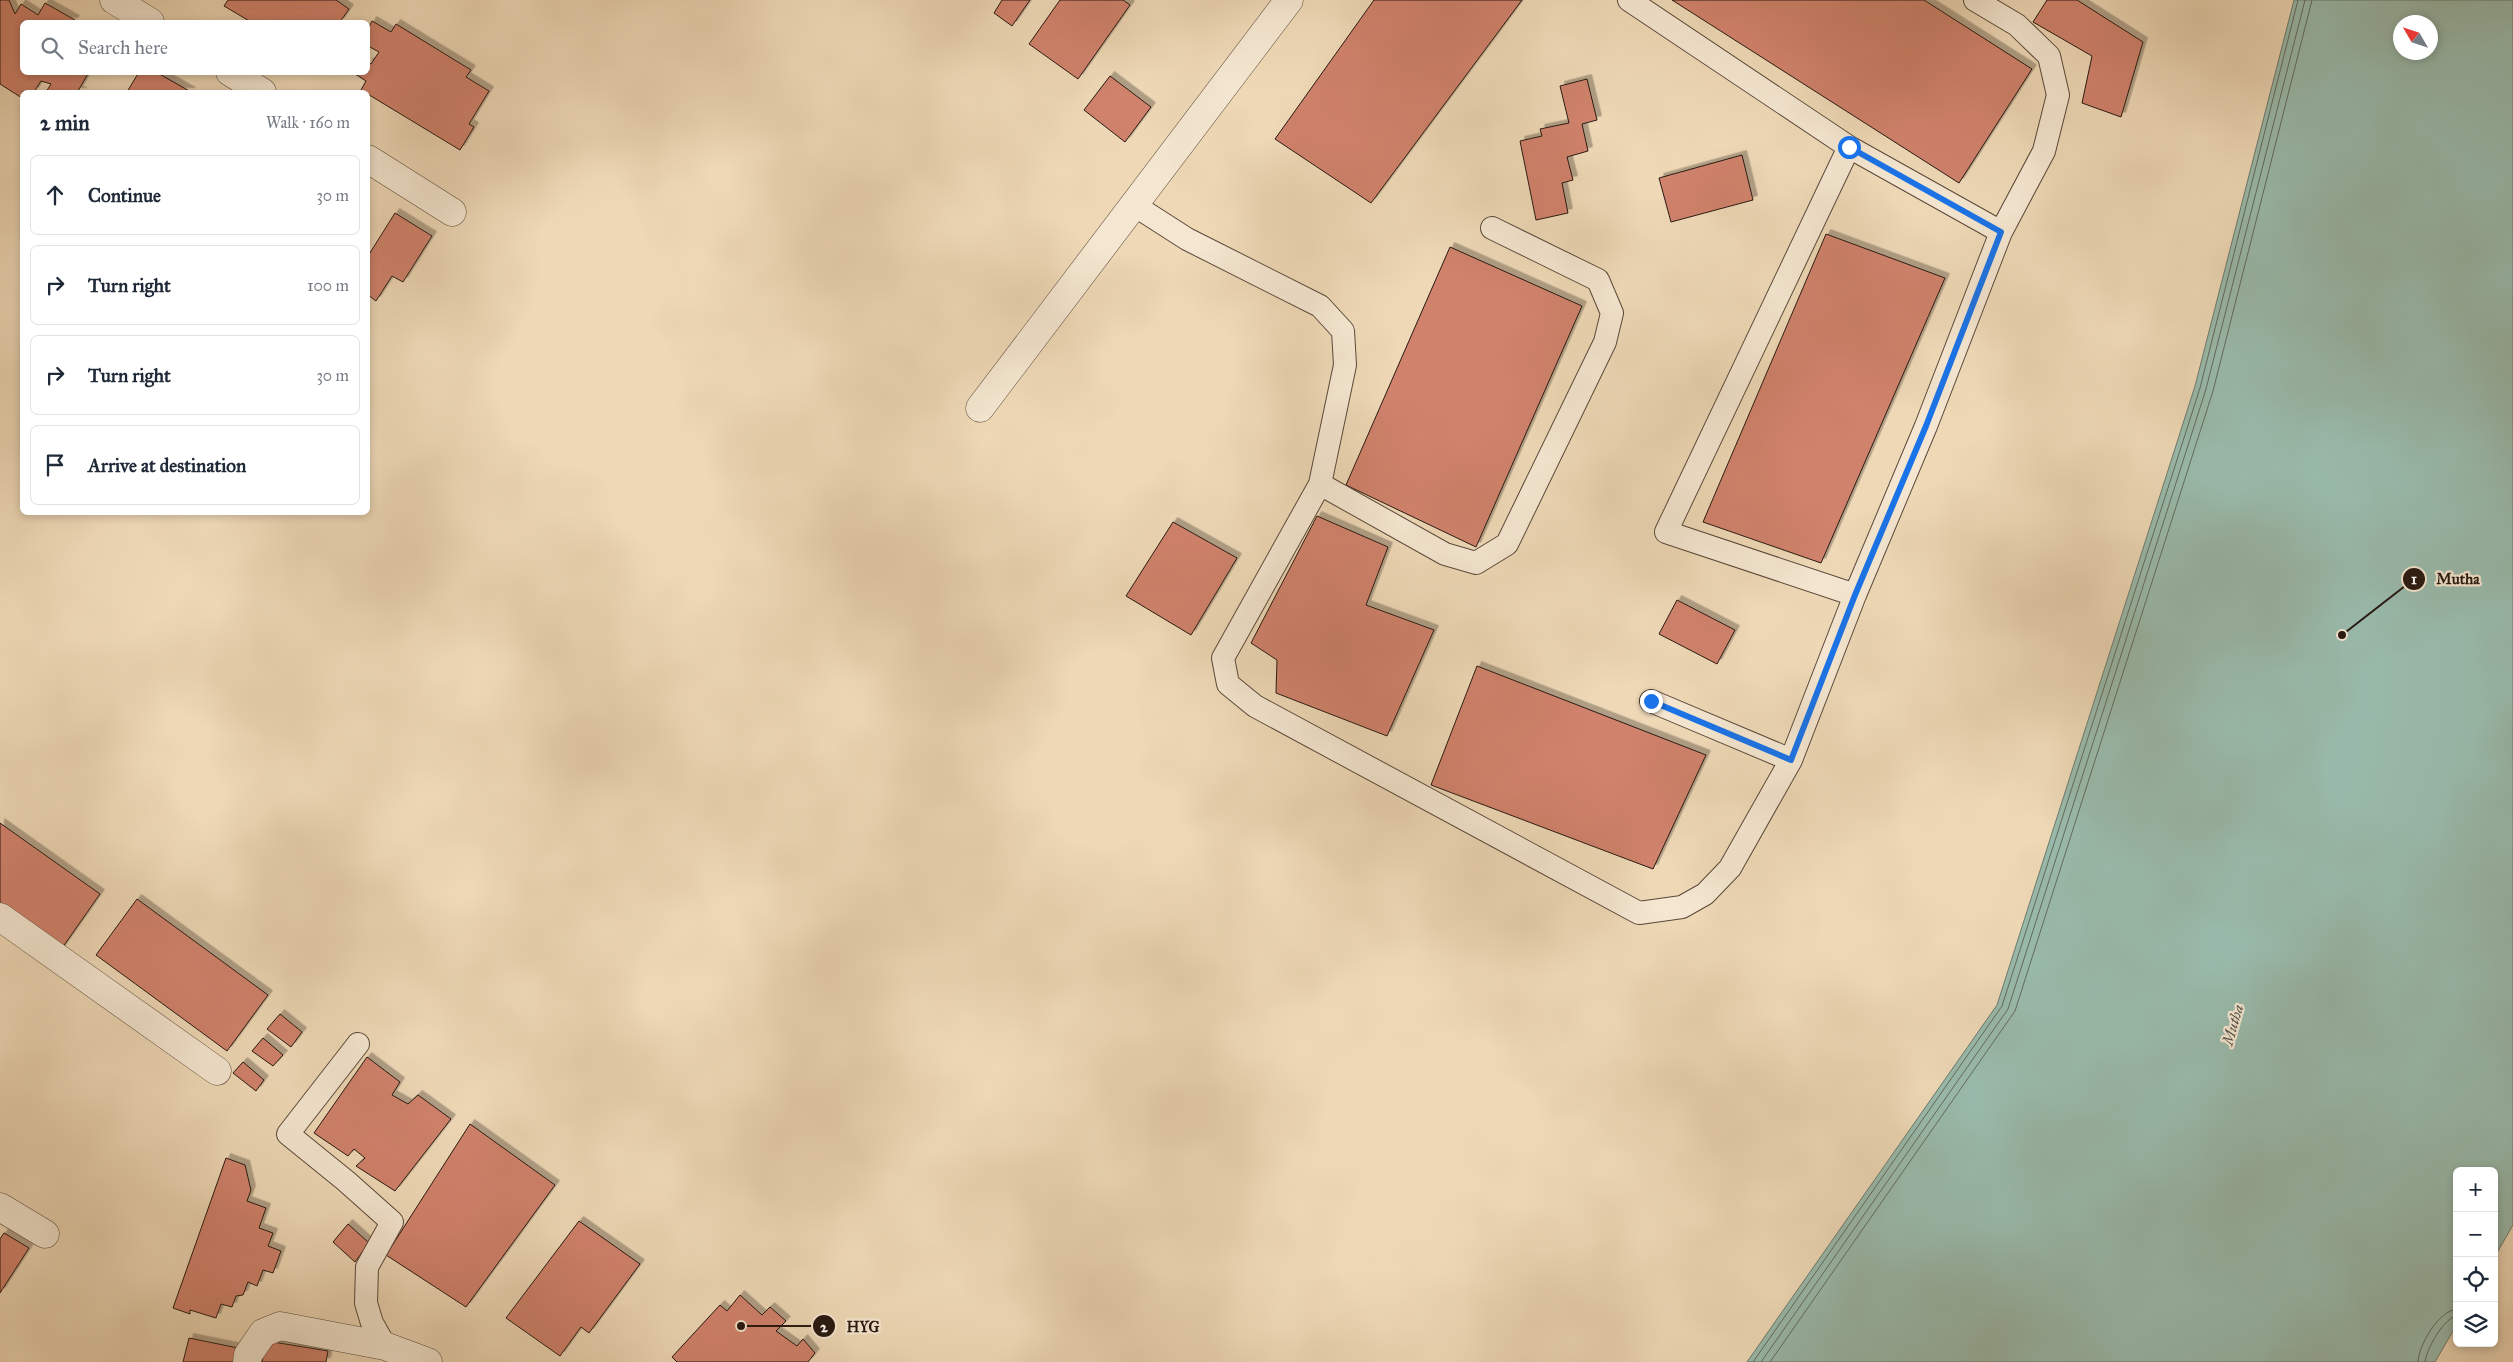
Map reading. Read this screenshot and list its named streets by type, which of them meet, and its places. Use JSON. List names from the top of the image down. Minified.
{"water":["Mutha"],"places":["Mutha","HYG"],"north":"top left","page":{"search":"Search here","heading":["2 min","Walk · 160 m"],"list":[["Continue","30 m"],["Turn right","100 m"],["Turn right","30 m"],"Arrive at destination"],"map_buttons":["+","−"]}}
